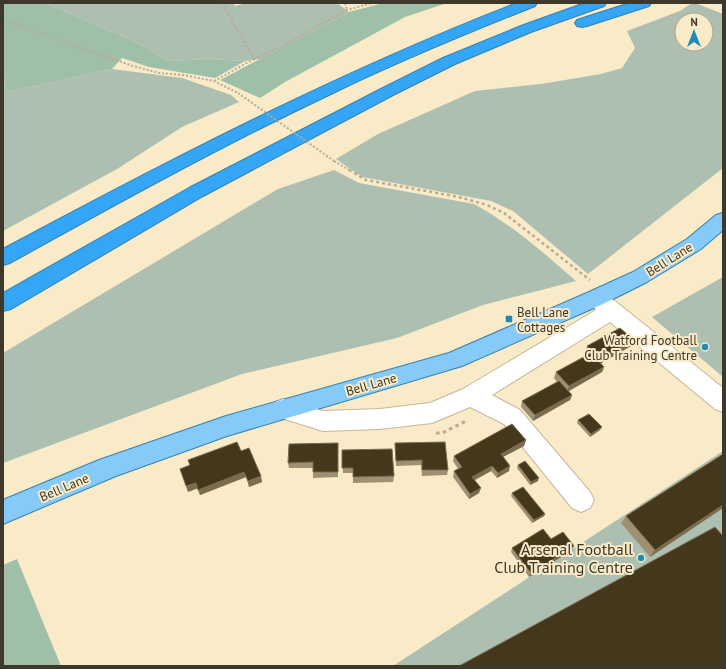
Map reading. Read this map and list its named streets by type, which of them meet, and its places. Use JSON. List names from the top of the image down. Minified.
{"streets":{"main road":["Bell Lane"]},"places":{"transit":["Bell Lane Cottages"],"other":["Watford Football Club Training Centre","Arsenal Football Club Training Centre"]},"north":"top"}
